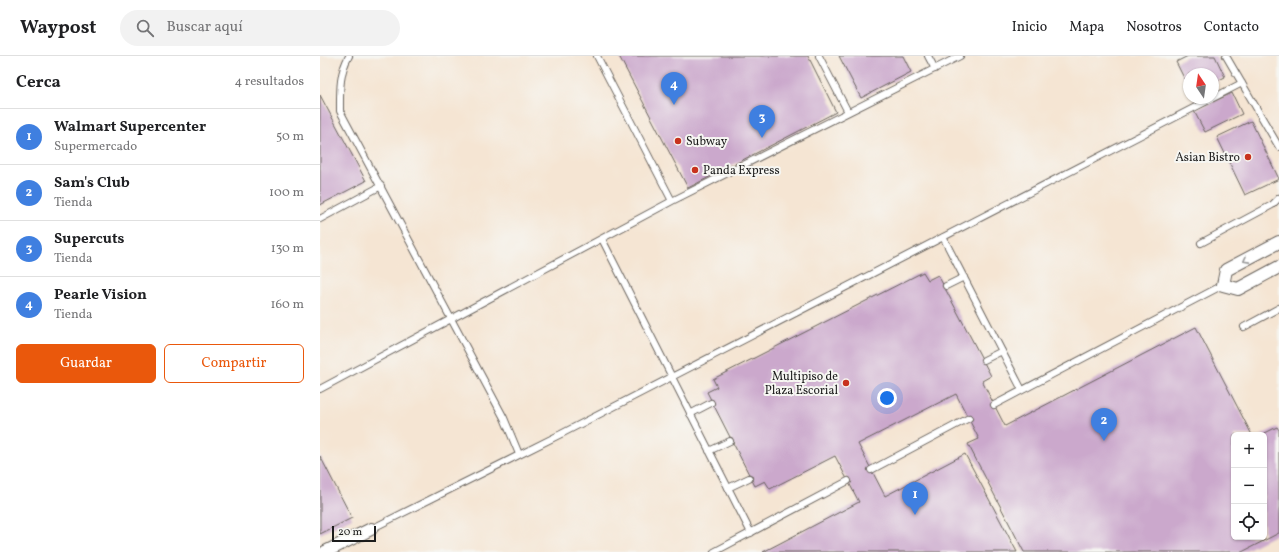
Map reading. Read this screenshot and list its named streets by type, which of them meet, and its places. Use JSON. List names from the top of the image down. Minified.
{"places":["Subway","Asian Bistro","Panda Express","Multipiso de Plaza Escorial"],"scale_bar":"20 m","north":"top","page":{"header":"Waypost","search":"Buscar aquí","nav":["Inicio","Mapa","Nosotros","Contacto"],"heading":["Cerca","4 resultados"],"pins":["4","3","2","1"],"list":[{"mark":"1","name":"Walmart Supercenter","note":"Supermercado","value":"50 m"},{"mark":"2","name":"Sam's Club","note":"Tienda","value":"100 m"},{"mark":"3","name":"Supercuts","note":"Tienda","value":"130 m"},{"mark":"4","name":"Pearle Vision","note":"Tienda","value":"160 m"}],"buttons":["Guardar","Compartir"],"map_buttons":["+","−"],"scale":"20 m"}}
